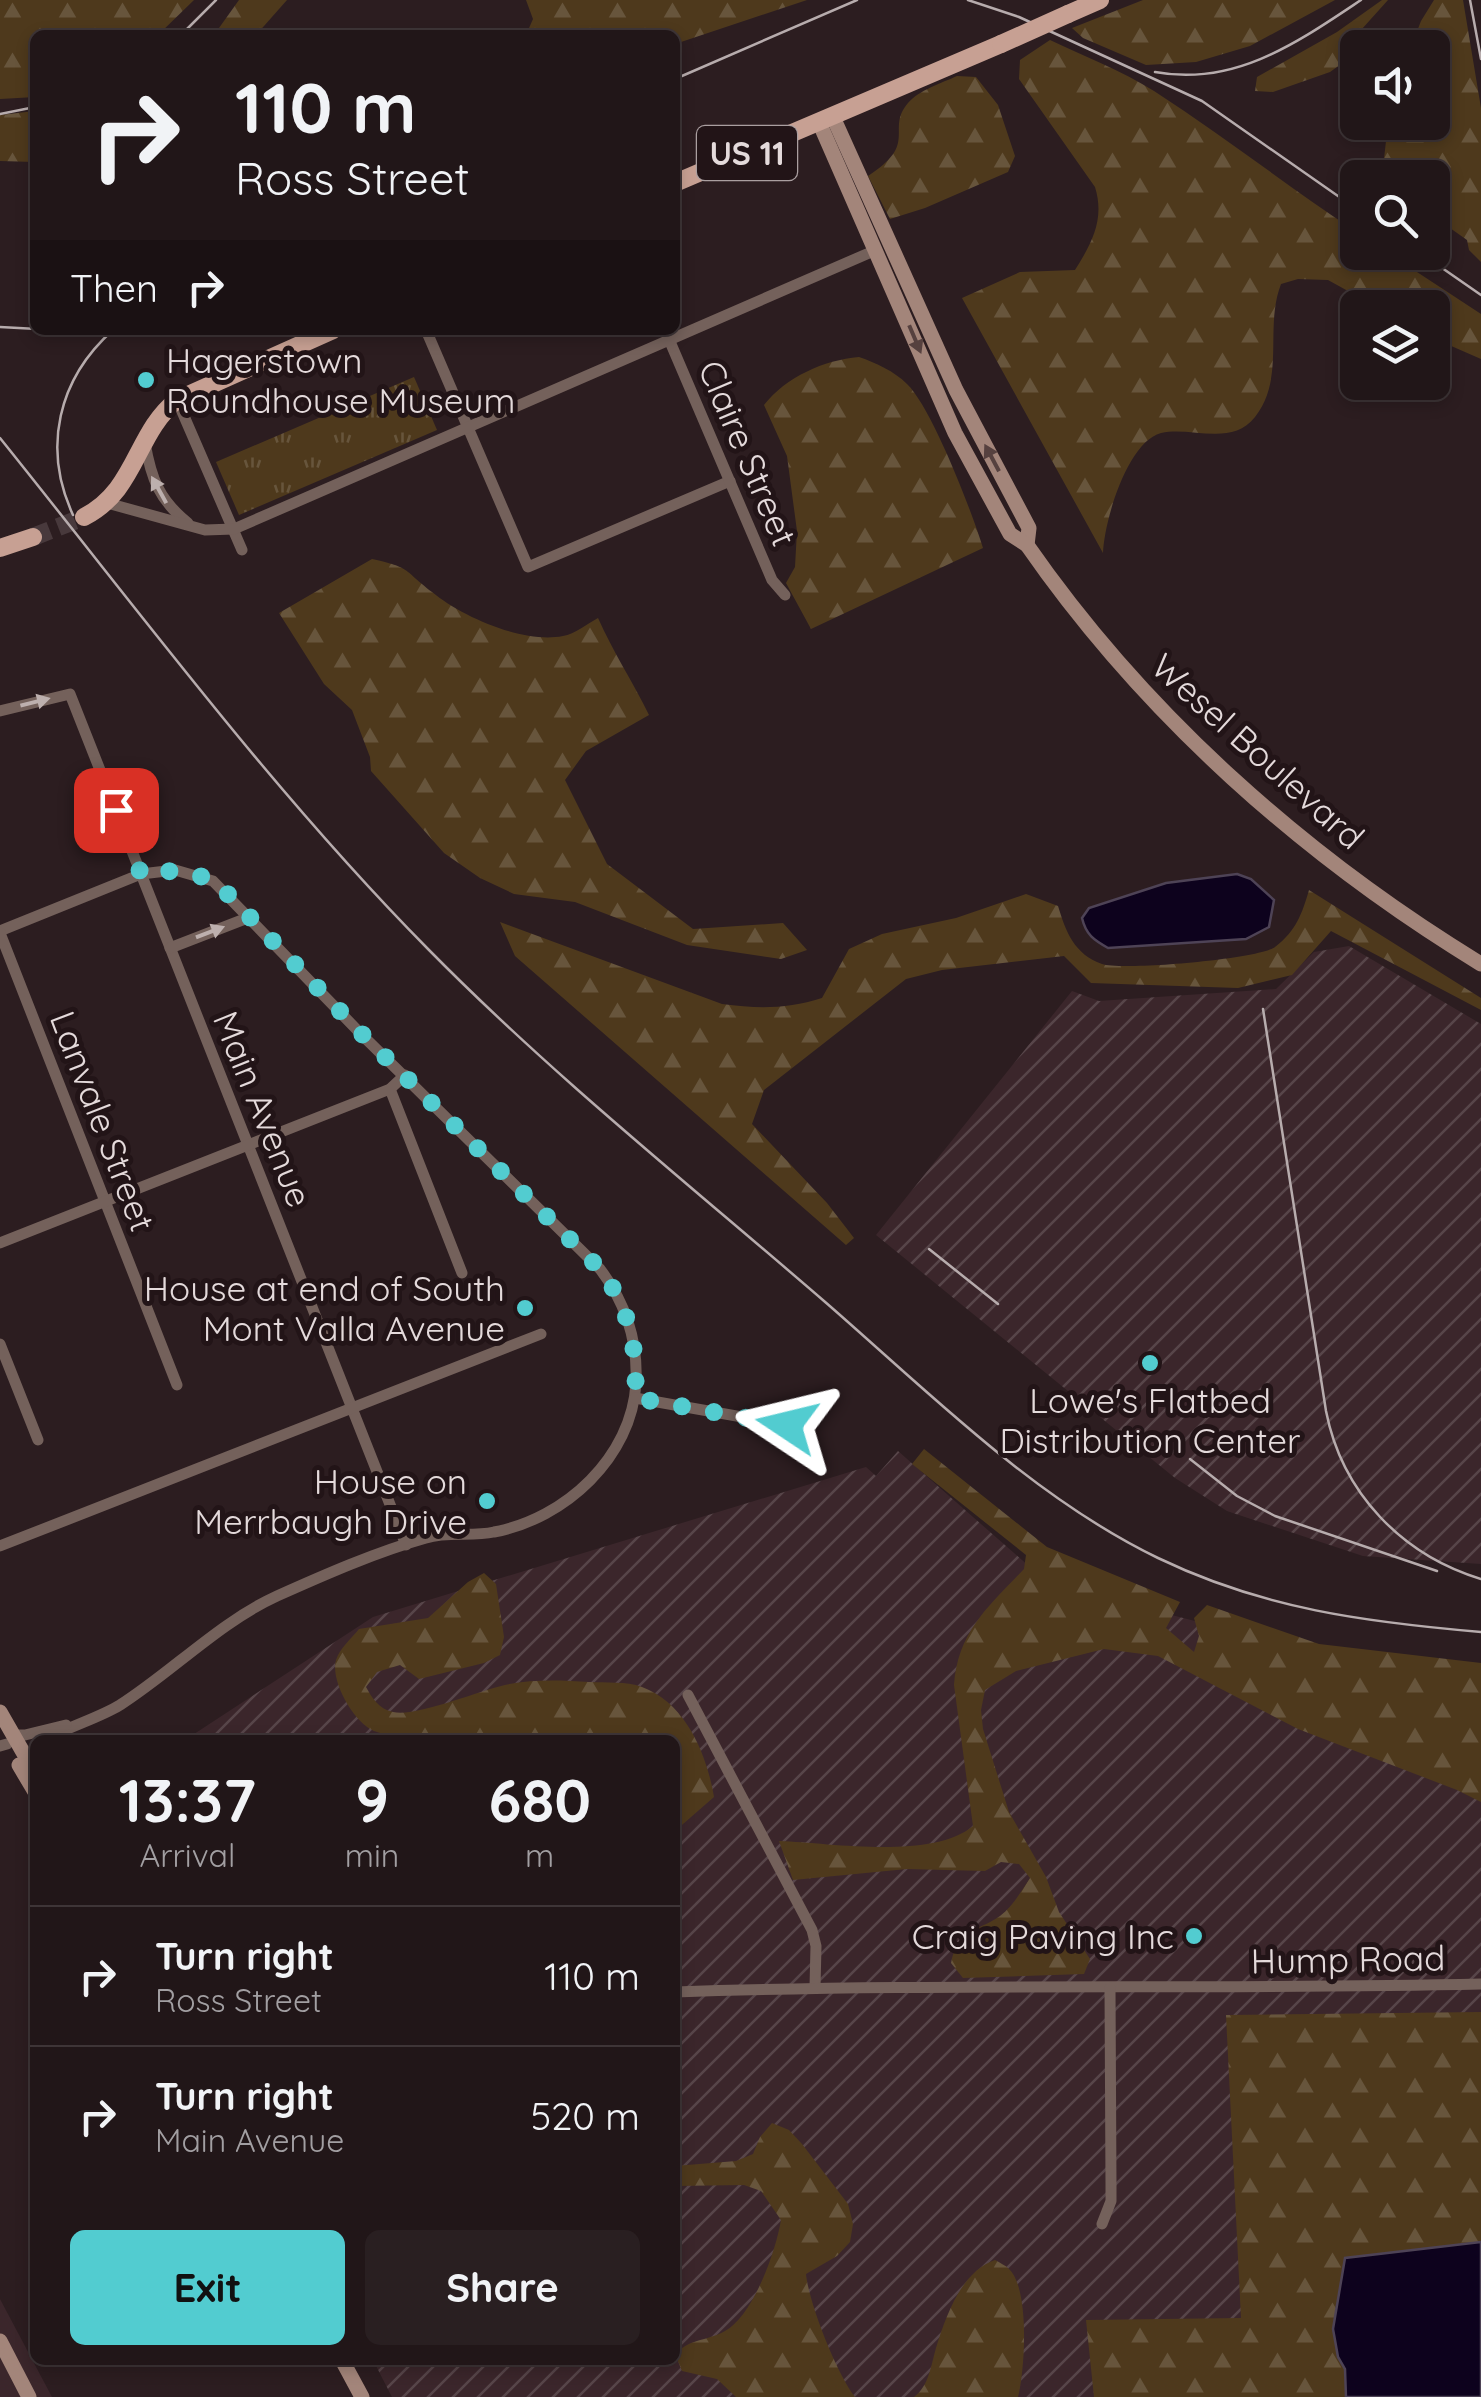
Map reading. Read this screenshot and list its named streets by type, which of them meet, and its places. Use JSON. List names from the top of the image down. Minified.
{"streets":{"main road":["US 11","Wesel Boulevard"],"street":["Claire Street","Main Avenue","Lanvale Street","Hump Road"]},"crossings":[["US 11","Wesel Boulevard"]],"places":["Hagerstown Roundhouse Museum","House at end of South Mont Valla Avenue","Lowe's Flatbed Distribution Center","House on Merrbaugh Drive","Craig Paving Inc"],"page":{"turn":["110 m","Ross Street"],"then":"Then","eta":["13:37","Arrival","9","min","680","m"],"list":[{"name":"Turn right","note":"Ross Street","value":"110 m"},{"name":"Turn right","note":"Main Avenue","value":"520 m"}],"buttons":["Exit","Share"]}}
